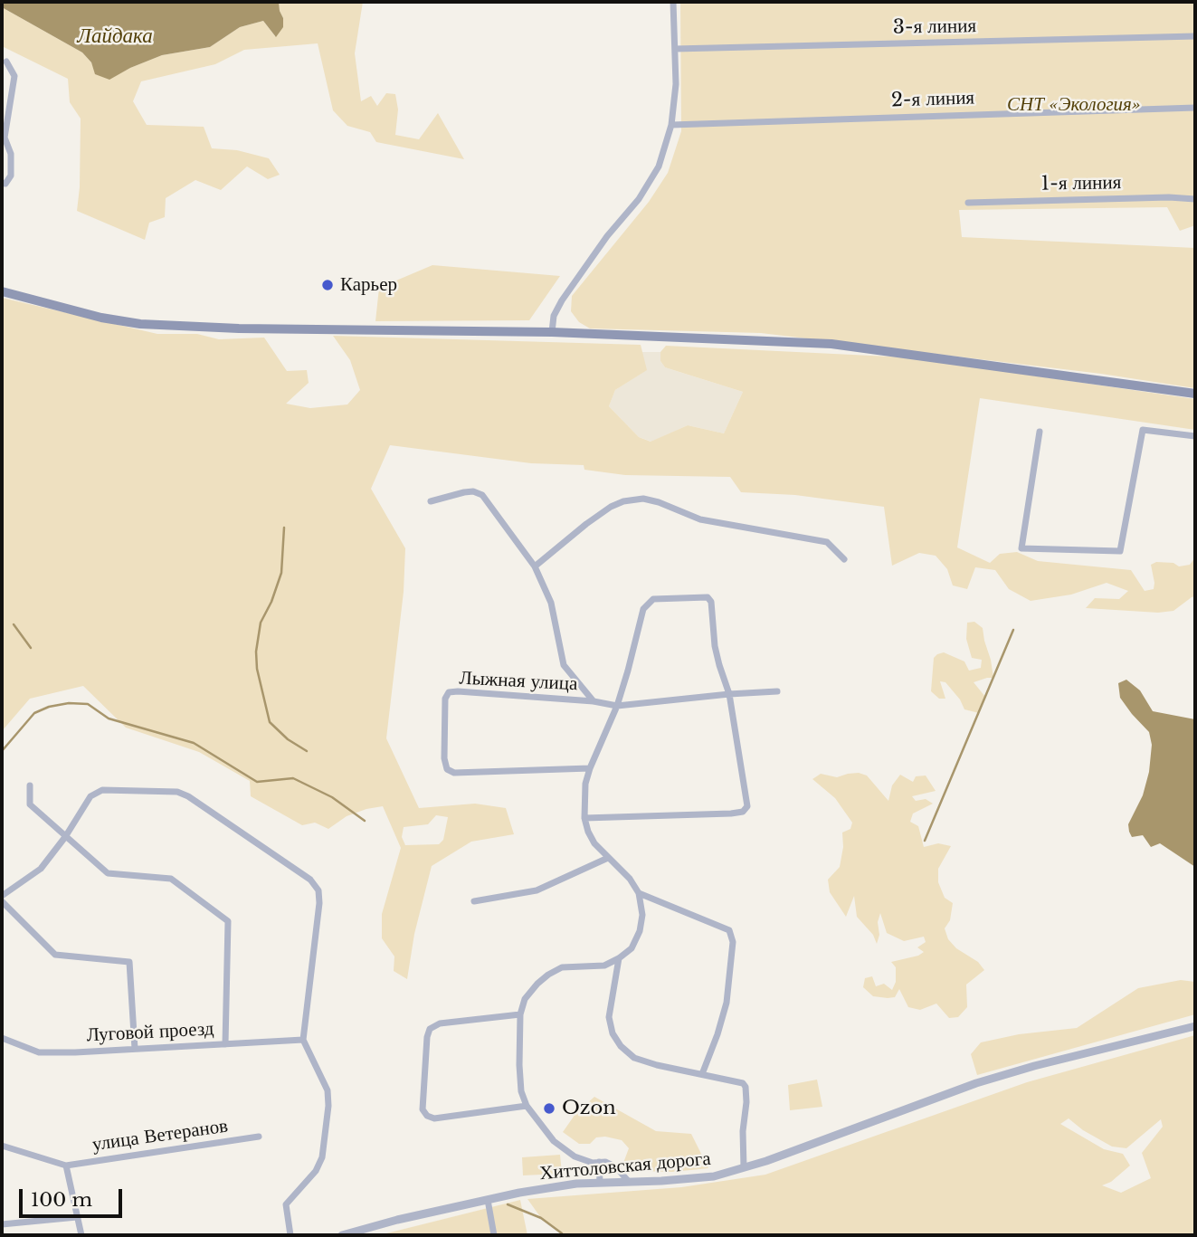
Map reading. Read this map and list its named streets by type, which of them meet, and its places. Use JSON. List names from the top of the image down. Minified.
{"streets":{"street":["3-я линия","2-я линия","1-я линия","Лыжная улица","Луговой проезд","улица Ветеранов","Хиттоловская дорога"]},"water":["Лайдака"],"parks":["СНТ «Экология»"],"places":["Карьер","Ozon"],"scale_bar":"100 m"}
